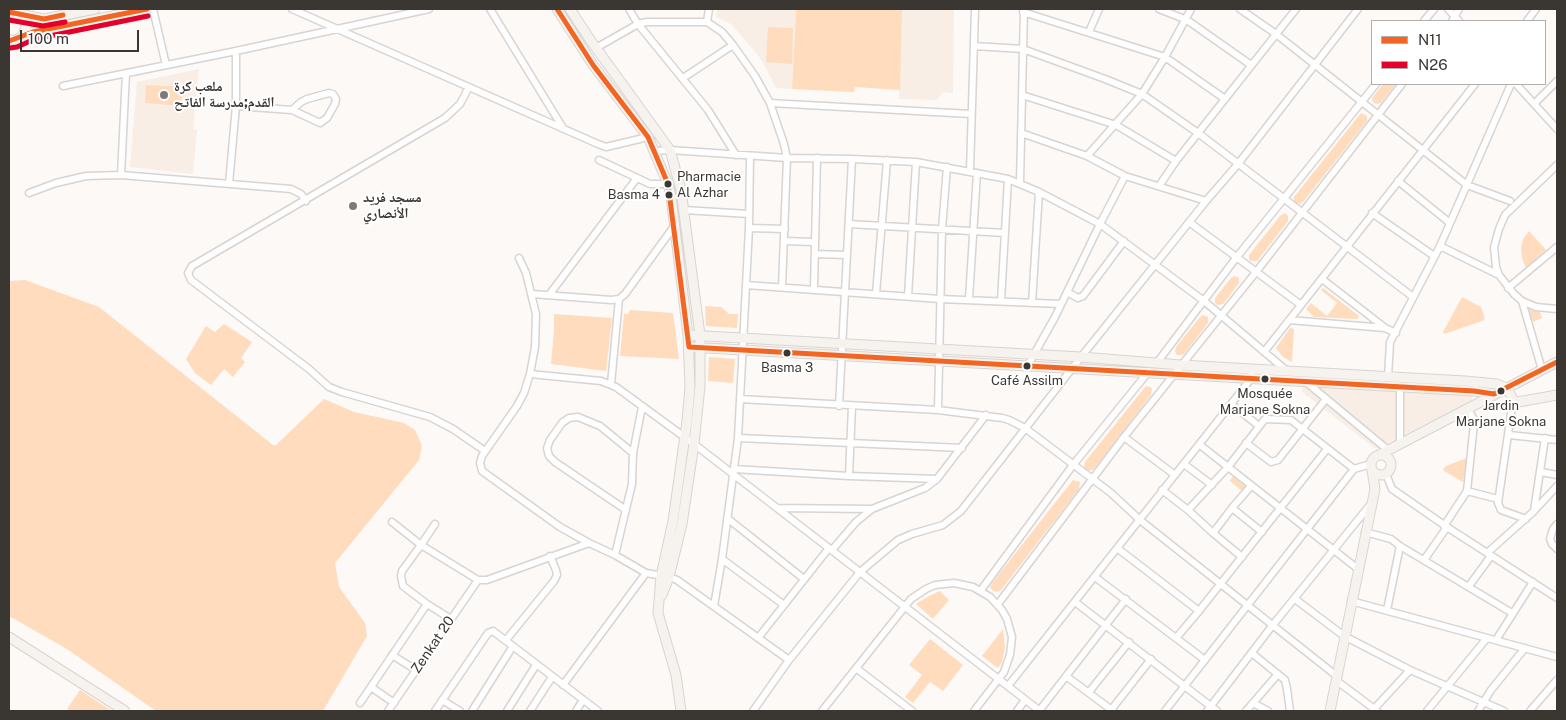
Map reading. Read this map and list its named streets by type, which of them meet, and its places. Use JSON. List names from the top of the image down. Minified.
{"streets":{"street":["Zenkat 20"]},"places":["ملعب كرة القدم;مدرسة الفاتح","Pharmacie Al Azhar","Basma 4","مسجد فريد الأنصاري","Basma 3","Café Assilm","Mosquée Marjane Sokna","Jardin Marjane Sokna"],"lines":["transit line N11","transit line N26"],"legend":["N11","N26"],"scale_bar":"100 m"}
